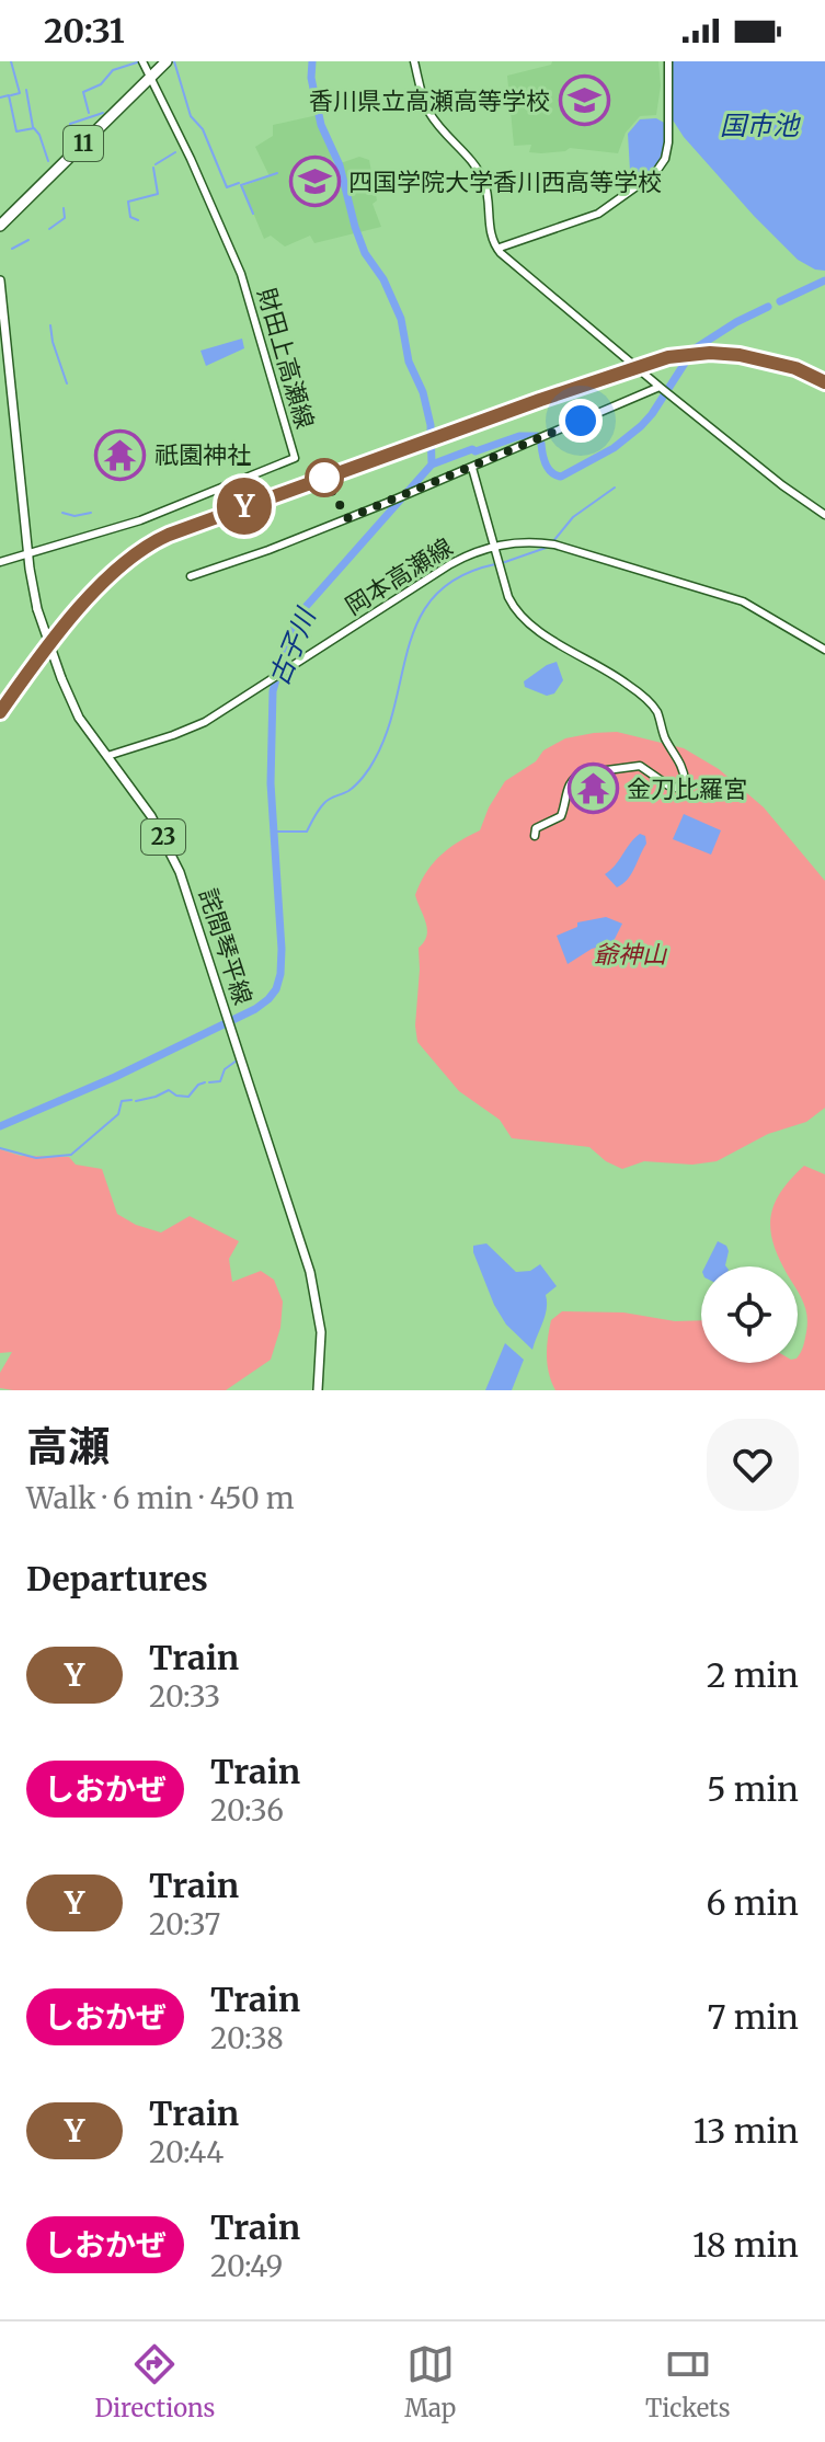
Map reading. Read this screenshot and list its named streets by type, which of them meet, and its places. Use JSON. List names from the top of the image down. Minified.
{"streets":{"highway":["11"],"main road":["23","詫間琴平線"],"street":["財田上高瀬線","岡本高瀬線"]},"crossings":[["11","財田上高瀬線"],["財田上高瀬線","詫間琴平線"],["岡本高瀬線","詫間琴平線"]],"water":["国市池","古子川"],"parks":["爺神山"],"places":{"school or university":["香川県立高瀬高等学校","四国学院大学香川西高等学校"],"temple":["祇園神社","金刀比羅宮"]},"page":{"status":"20:31","on_map":"Y","heading":[["高瀬","Walk · 6 min · 450 m"],"Departures"],"list":[{"mark":"Y","name":"Train","note":"20:33","value":"2 min"},{"mark":"しおかぜ","name":"Train","note":"20:36","value":"5 min"},{"mark":"Y","name":"Train","note":"20:37","value":"6 min"},{"mark":"しおかぜ","name":"Train","note":"20:38","value":"7 min"},{"mark":"Y","name":"Train","note":"20:44","value":"13 min"},{"mark":"しおかぜ","name":"Train","note":"20:49","value":"18 min"}],"tabs":["Directions","Map","Tickets"]}}
